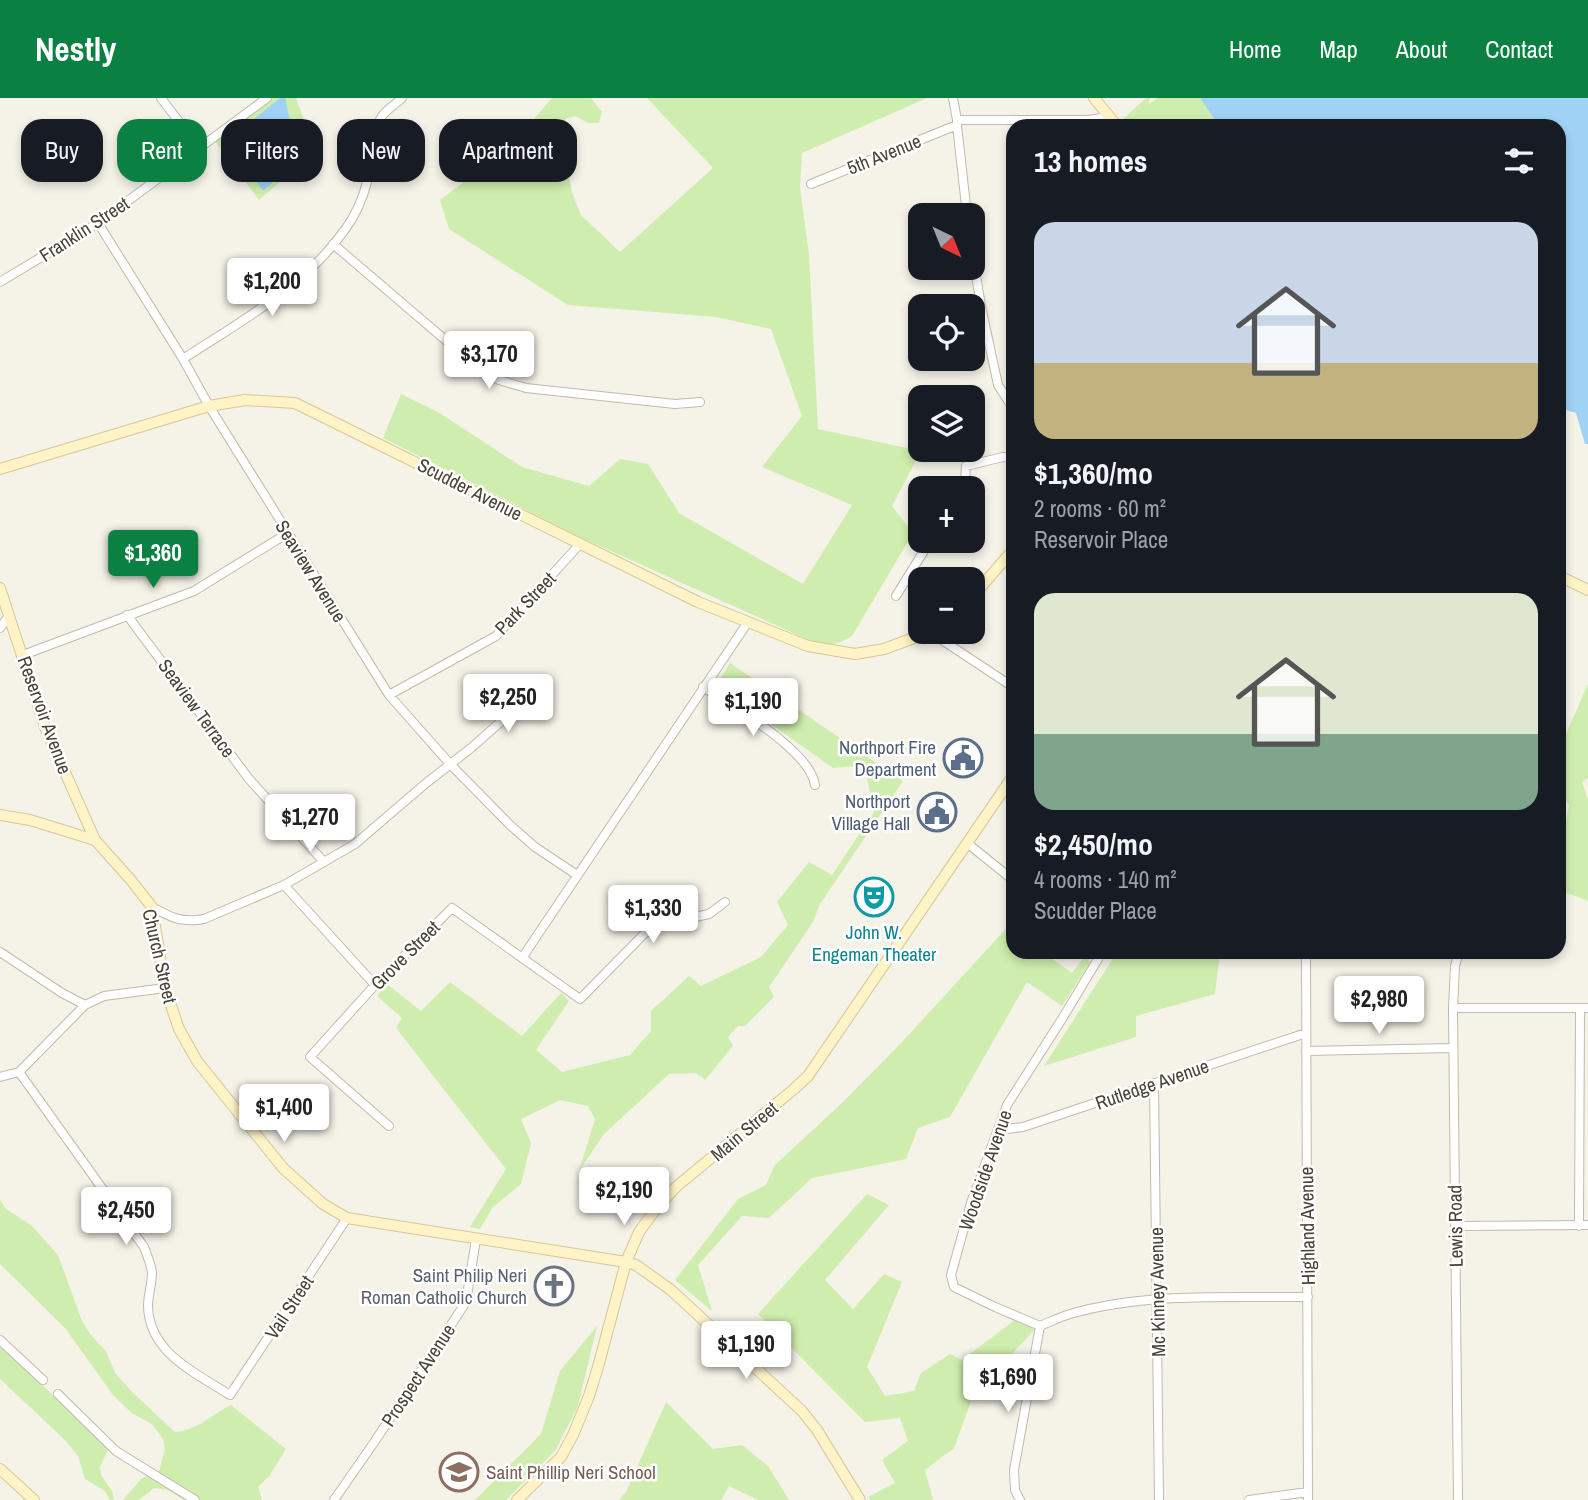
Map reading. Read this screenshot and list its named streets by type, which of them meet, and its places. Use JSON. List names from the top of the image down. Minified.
{"streets":{"main road":["Scudder Avenue","Reservoir Avenue","Church Street","Main Street"],"street":["5th Avenue","Franklin Street","Seaview Avenue","Park Street","Seaview Terrace","Grove Street","Rutledge Avenue","Woodside Avenue","Highland Avenue","Lewis Road","Mc Kinney Avenue","Vail Street","Prospect Avenue"]},"crossings":[["Franklin Street","Seaview Avenue"],["Scudder Avenue","Seaview Avenue"],["Scudder Avenue","Park Street"],["Seaview Avenue","Park Street"],["Reservoir Avenue","Church Street"],["Church Street","Main Street"],["Church Street","Vail Street"],["Church Street","Prospect Avenue"],["Rutledge Avenue","Woodside Avenue"],["Rutledge Avenue","Highland Avenue"],["Rutledge Avenue","Mc Kinney Avenue"]],"places":{"public building":["Northport Fire Department","Northport Village Hall"],"theatre":["John W. Engeman Theater"],"church":["Saint Philip Neri Roman Catholic Church"],"school or university":["Saint Phillip Neri School"]},"north":"bottom right","page":{"header":"Nestly","nav":["Home","Map","About","Contact"],"chip":["Buy","Rent","Filters","New","Apartment"],"heading":"13 homes","map_buttons":["+","−"],"list":[{"name":"$1,360/mo","note":"2 rooms · 60 m² · Reservoir Place"},{"name":"$2,450/mo","note":"4 rooms · 140 m² · Scudder Place"}],"price":["$1,200","$3,170","$1,360","$2,250","$1,190","$1,270","$1,330","$2,980","$1,400","$2,190","$2,450","$1,190","$1,690"]}}
